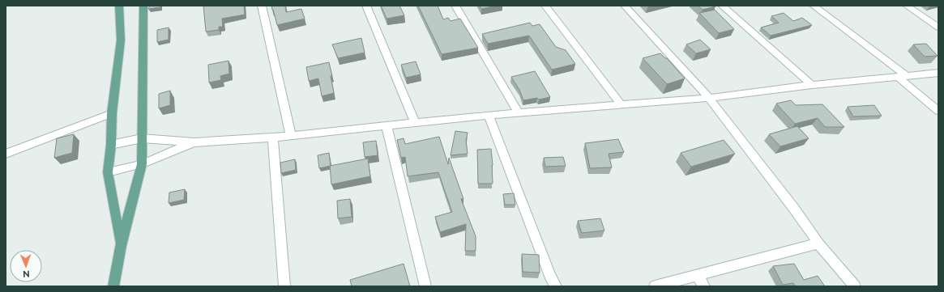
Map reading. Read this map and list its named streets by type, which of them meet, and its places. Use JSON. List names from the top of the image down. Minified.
{"north":"bottom"}
